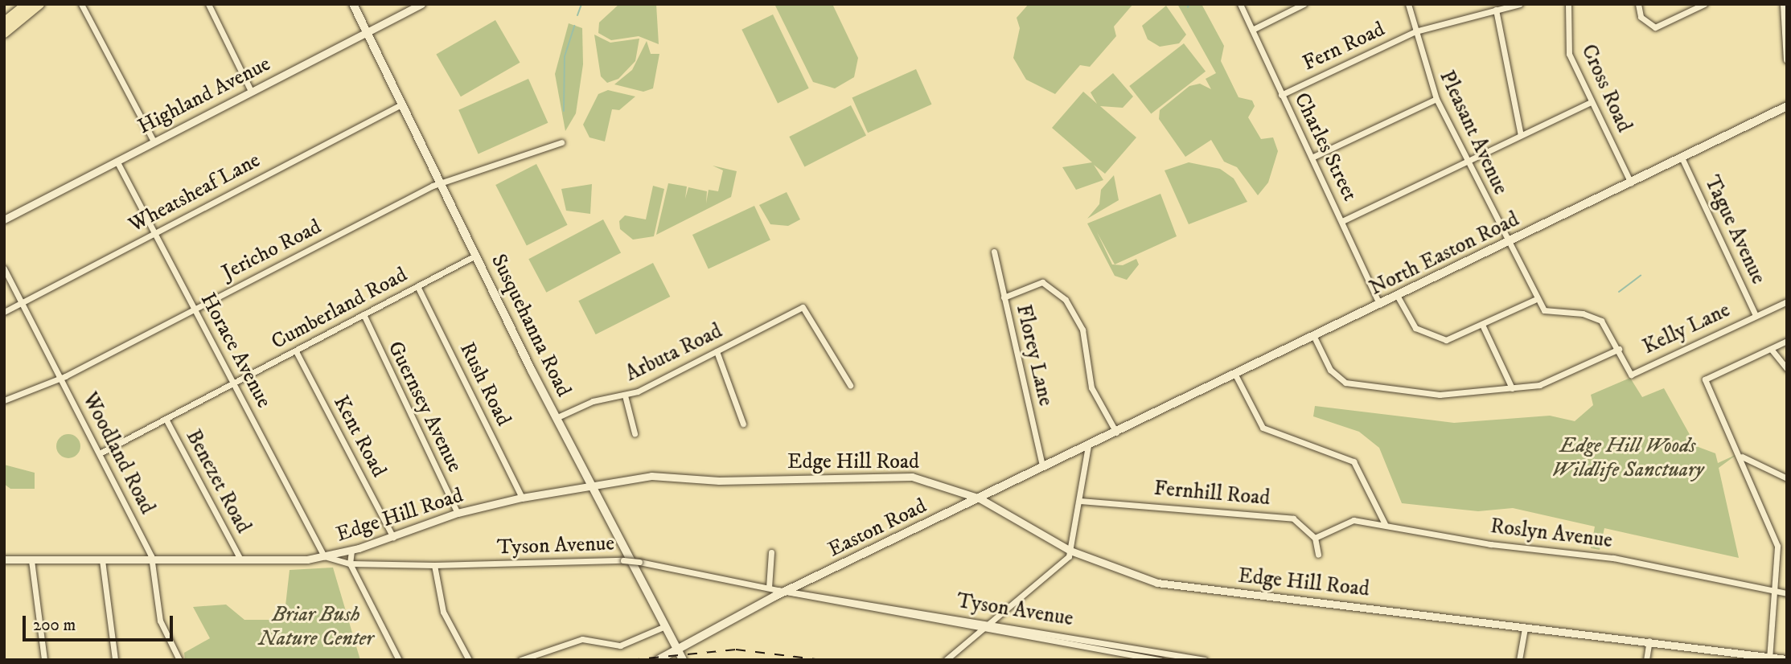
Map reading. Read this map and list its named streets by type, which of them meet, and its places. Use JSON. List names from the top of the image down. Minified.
{"streets":{"main road":["North Easton Road","Susquehanna Road","Easton Road"],"street":["Fern Road","Cross Road","Highland Avenue","Pleasant Avenue","Charles Street","Wheatsheaf Lane","Tague Avenue","Jericho Road","Cumberland Road","Kelly Lane","Horace Avenue","Arbuta Road","Florey Lane","Rush Road","Guernsey Avenue","Kent Road","Woodland Road","Edge Hill Road","Benezet Road","Fernhill Road","Roslyn Avenue","Tyson Avenue"]},"crossings":[["Fern Road","Pleasant Avenue"],["Fern Road","Charles Street"],["Cross Road","North Easton Road"],["Highland Avenue","Susquehanna Road"],["Highland Avenue","Horace Avenue"],["Pleasant Avenue","North Easton Road"],["Charles Street","North Easton Road"],["Wheatsheaf Lane","Susquehanna Road"],["Wheatsheaf Lane","Horace Avenue"],["Wheatsheaf Lane","Woodland Road"],["Tague Avenue","North Easton Road"],["Tague Avenue","Kelly Lane"],["Jericho Road","Susquehanna Road"],["Jericho Road","Horace Avenue"],["Jericho Road","Woodland Road"],["North Easton Road","Easton Road"],["Cumberland Road","Susquehanna Road"],["Cumberland Road","Horace Avenue"],["Cumberland Road","Rush Road"],["Cumberland Road","Guernsey Avenue"],["Cumberland Road","Kent Road"],["Cumberland Road","Woodland Road"],["Cumberland Road","Benezet Road"],["Susquehanna Road","Arbuta Road"],["Susquehanna Road","Edge Hill Road"],["Susquehanna Road","Easton Road"],["Horace Avenue","Edge Hill Road"],["Horace Avenue","Tyson Avenue"],["Florey Lane","Easton Road"],["Rush Road","Edge Hill Road"],["Guernsey Avenue","Edge Hill Road"],["Kent Road","Edge Hill Road"],["Woodland Road","Edge Hill Road"],["Edge Hill Road","Benezet Road"],["Edge Hill Road","Easton Road"],["Edge Hill Road","Tyson Avenue"],["Fernhill Road","Roslyn Avenue"],["Easton Road","Tyson Avenue"]],"parks":["Edge Hill Woods Wildlife Sanctuary","Briar Bush Nature Center"],"scale_bar":"200 m"}
